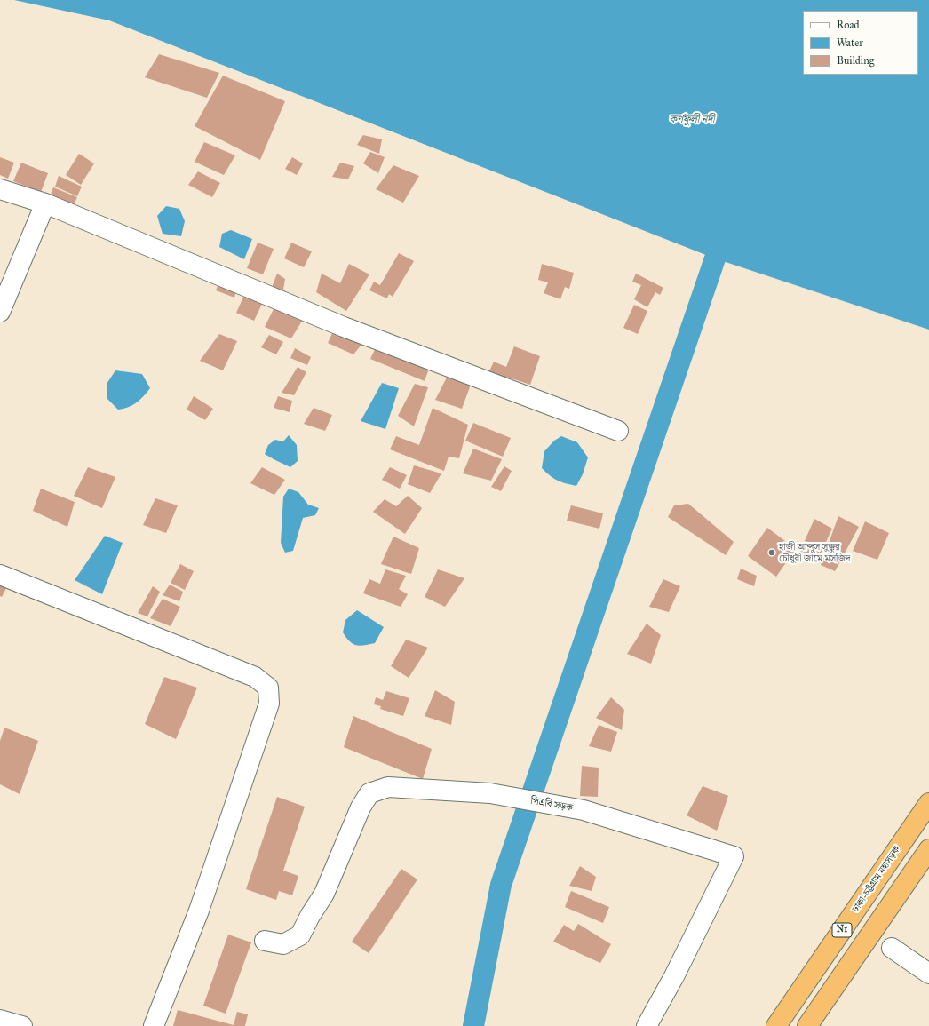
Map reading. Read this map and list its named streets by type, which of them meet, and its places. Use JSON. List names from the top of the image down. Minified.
{"streets":{"highway":["ঢাকা-চট্টগ্রাম মহাসড়ক","N1"],"street":["পিএবি সড়ক"]},"water":["কর্ণফুলী নদী"],"places":["হাজী আব্দুস সুক্কুর চৌধুরী জামে মসজিদ"],"legend":["Road","Water","Building"]}
